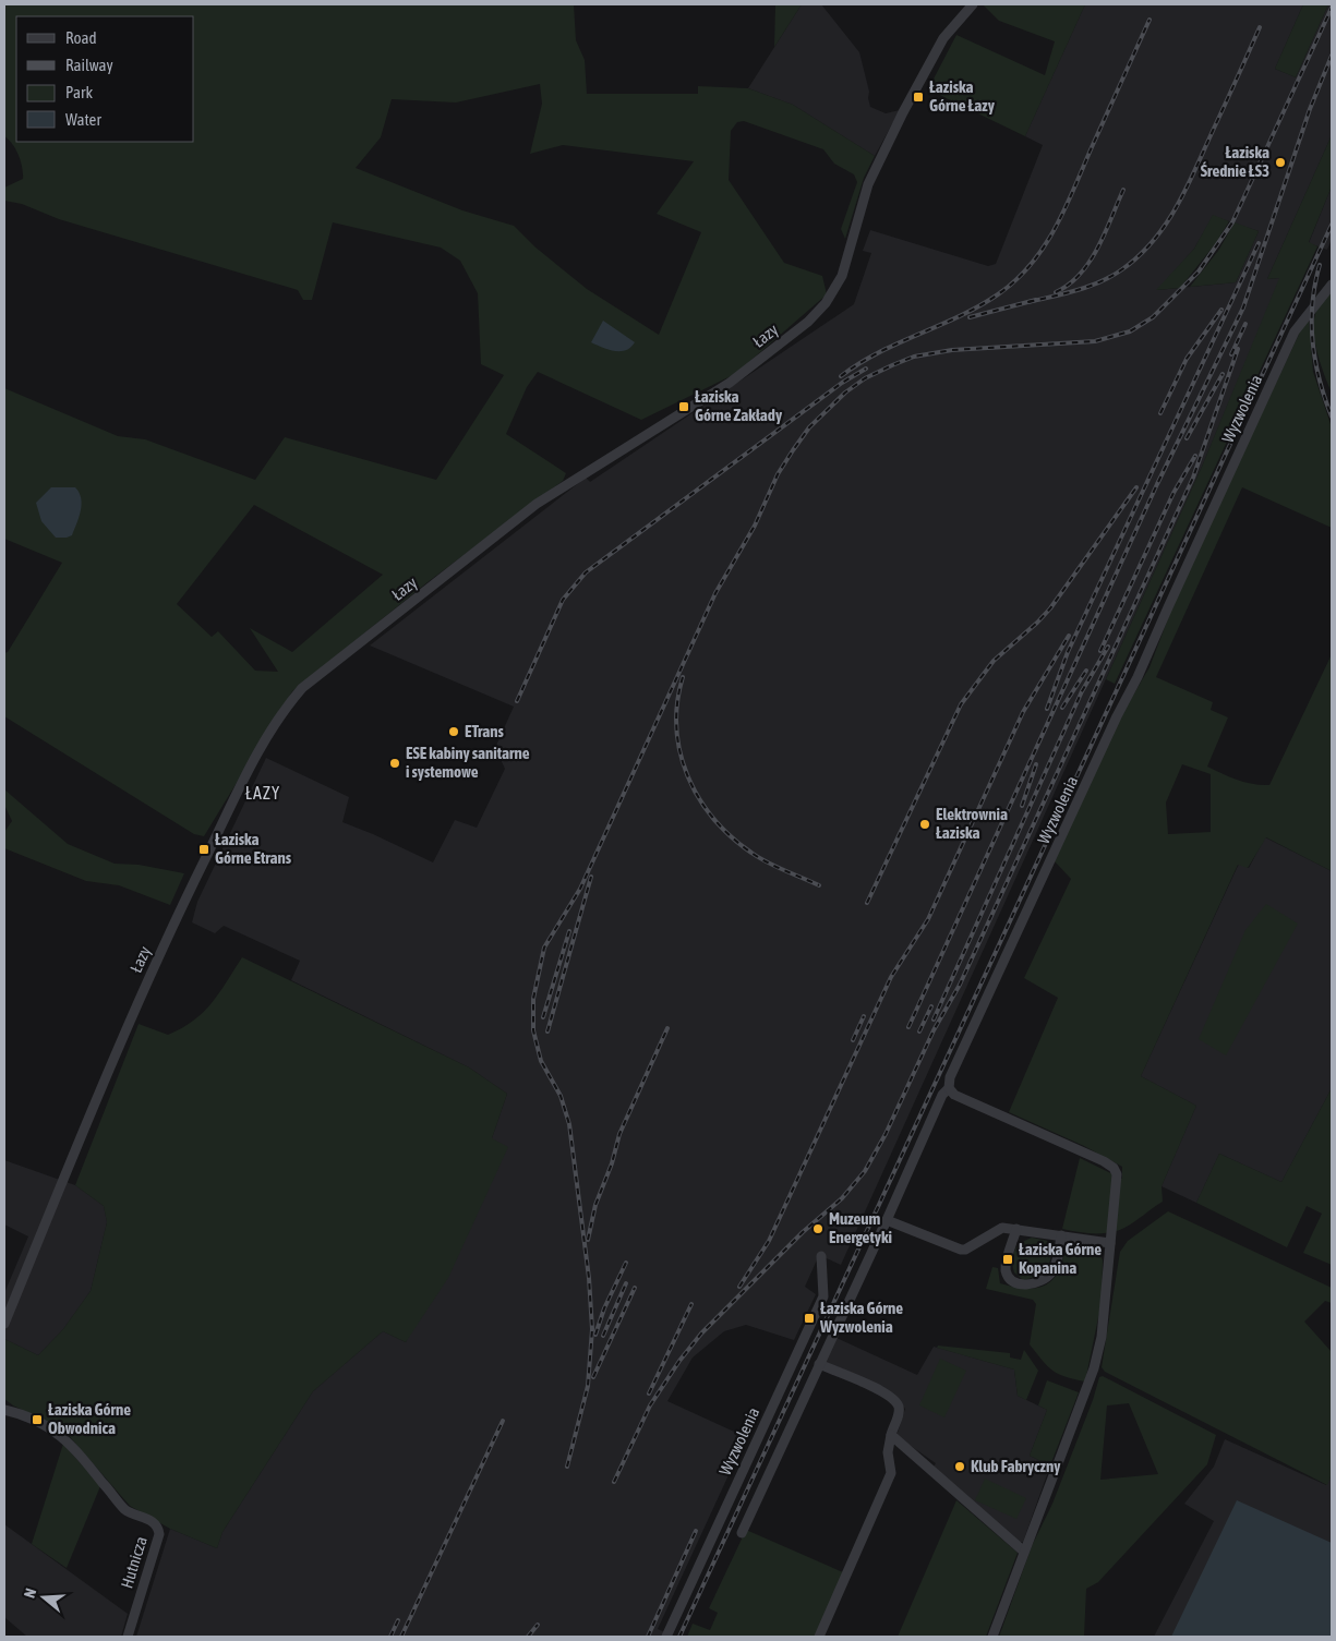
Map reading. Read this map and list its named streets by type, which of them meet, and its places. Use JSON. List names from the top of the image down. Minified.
{"streets":{"street":["Łazy","Wyzwolenia","Hutnicza"]},"districts":["ŁAZY"],"places":{"transit":["Łaziska Górne Łazy","Łaziska Górne Zakłady","Łaziska Górne Etrans","Łaziska Górne Kopanina","Łaziska Górne Wyzwolenia","Łaziska Górne Obwodnica"],"other":["Łaziska Średnie ŁS3","ETrans","ESE kabiny sanitarne i systemowe","Elektrownia Łaziska","Muzeum Energetyki","Klub Fabryczny"]},"legend":["Road","Railway","Park","Water"],"north":"left"}
